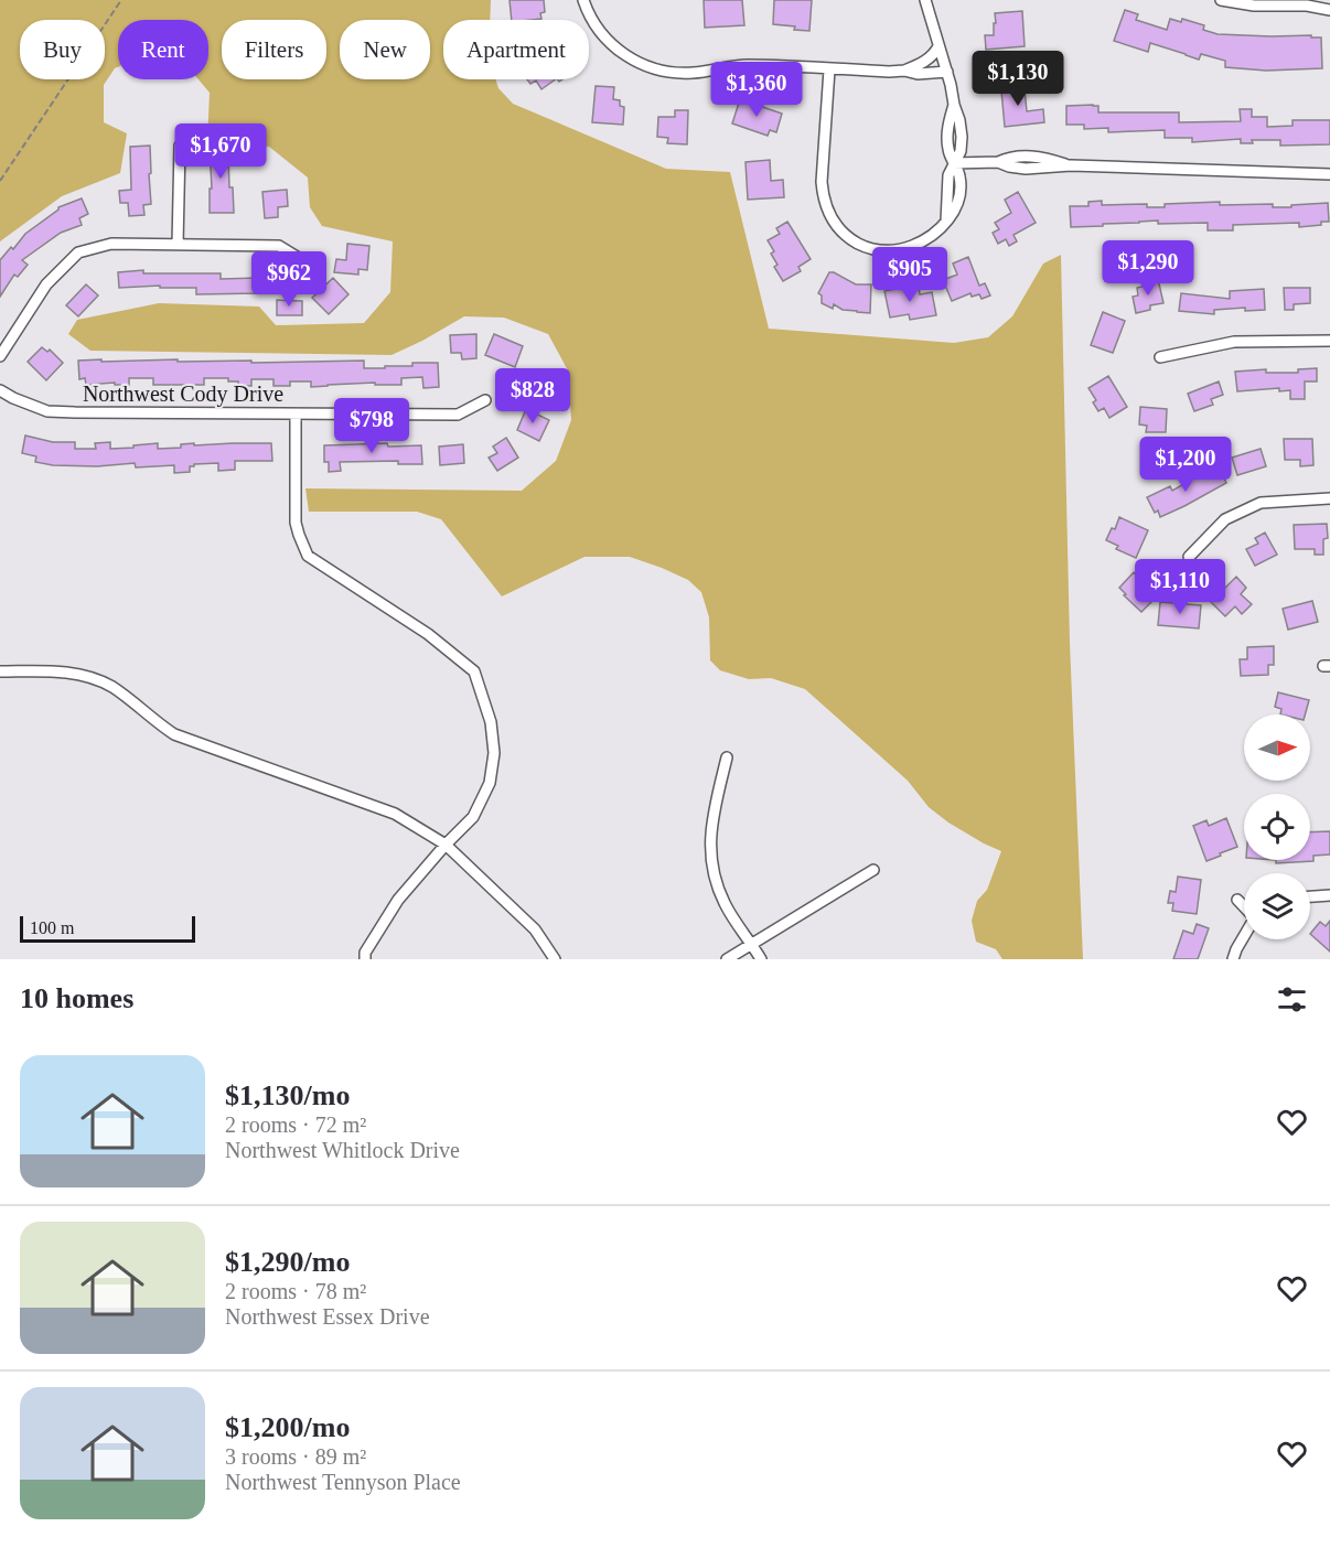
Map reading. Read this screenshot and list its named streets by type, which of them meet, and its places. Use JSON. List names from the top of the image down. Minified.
{"streets":{"street":["Northwest Cody Drive"]},"scale_bar":"100 m","north":"right","page":{"chip":["Buy","Rent","Filters","New","Apartment"],"price":["$1,130","$1,360","$1,670","$1,290","$905","$962","$828","$798","$1,200","$1,110"],"scale":"100 m","heading":"10 homes","list":[{"name":"$1,130/mo","note":"2 rooms · 72 m² · Northwest Whitlock Drive"},{"name":"$1,290/mo","note":"2 rooms · 78 m² · Northwest Essex Drive"},{"name":"$1,200/mo","note":"3 rooms · 89 m² · Northwest Tennyson Place"}]}}
